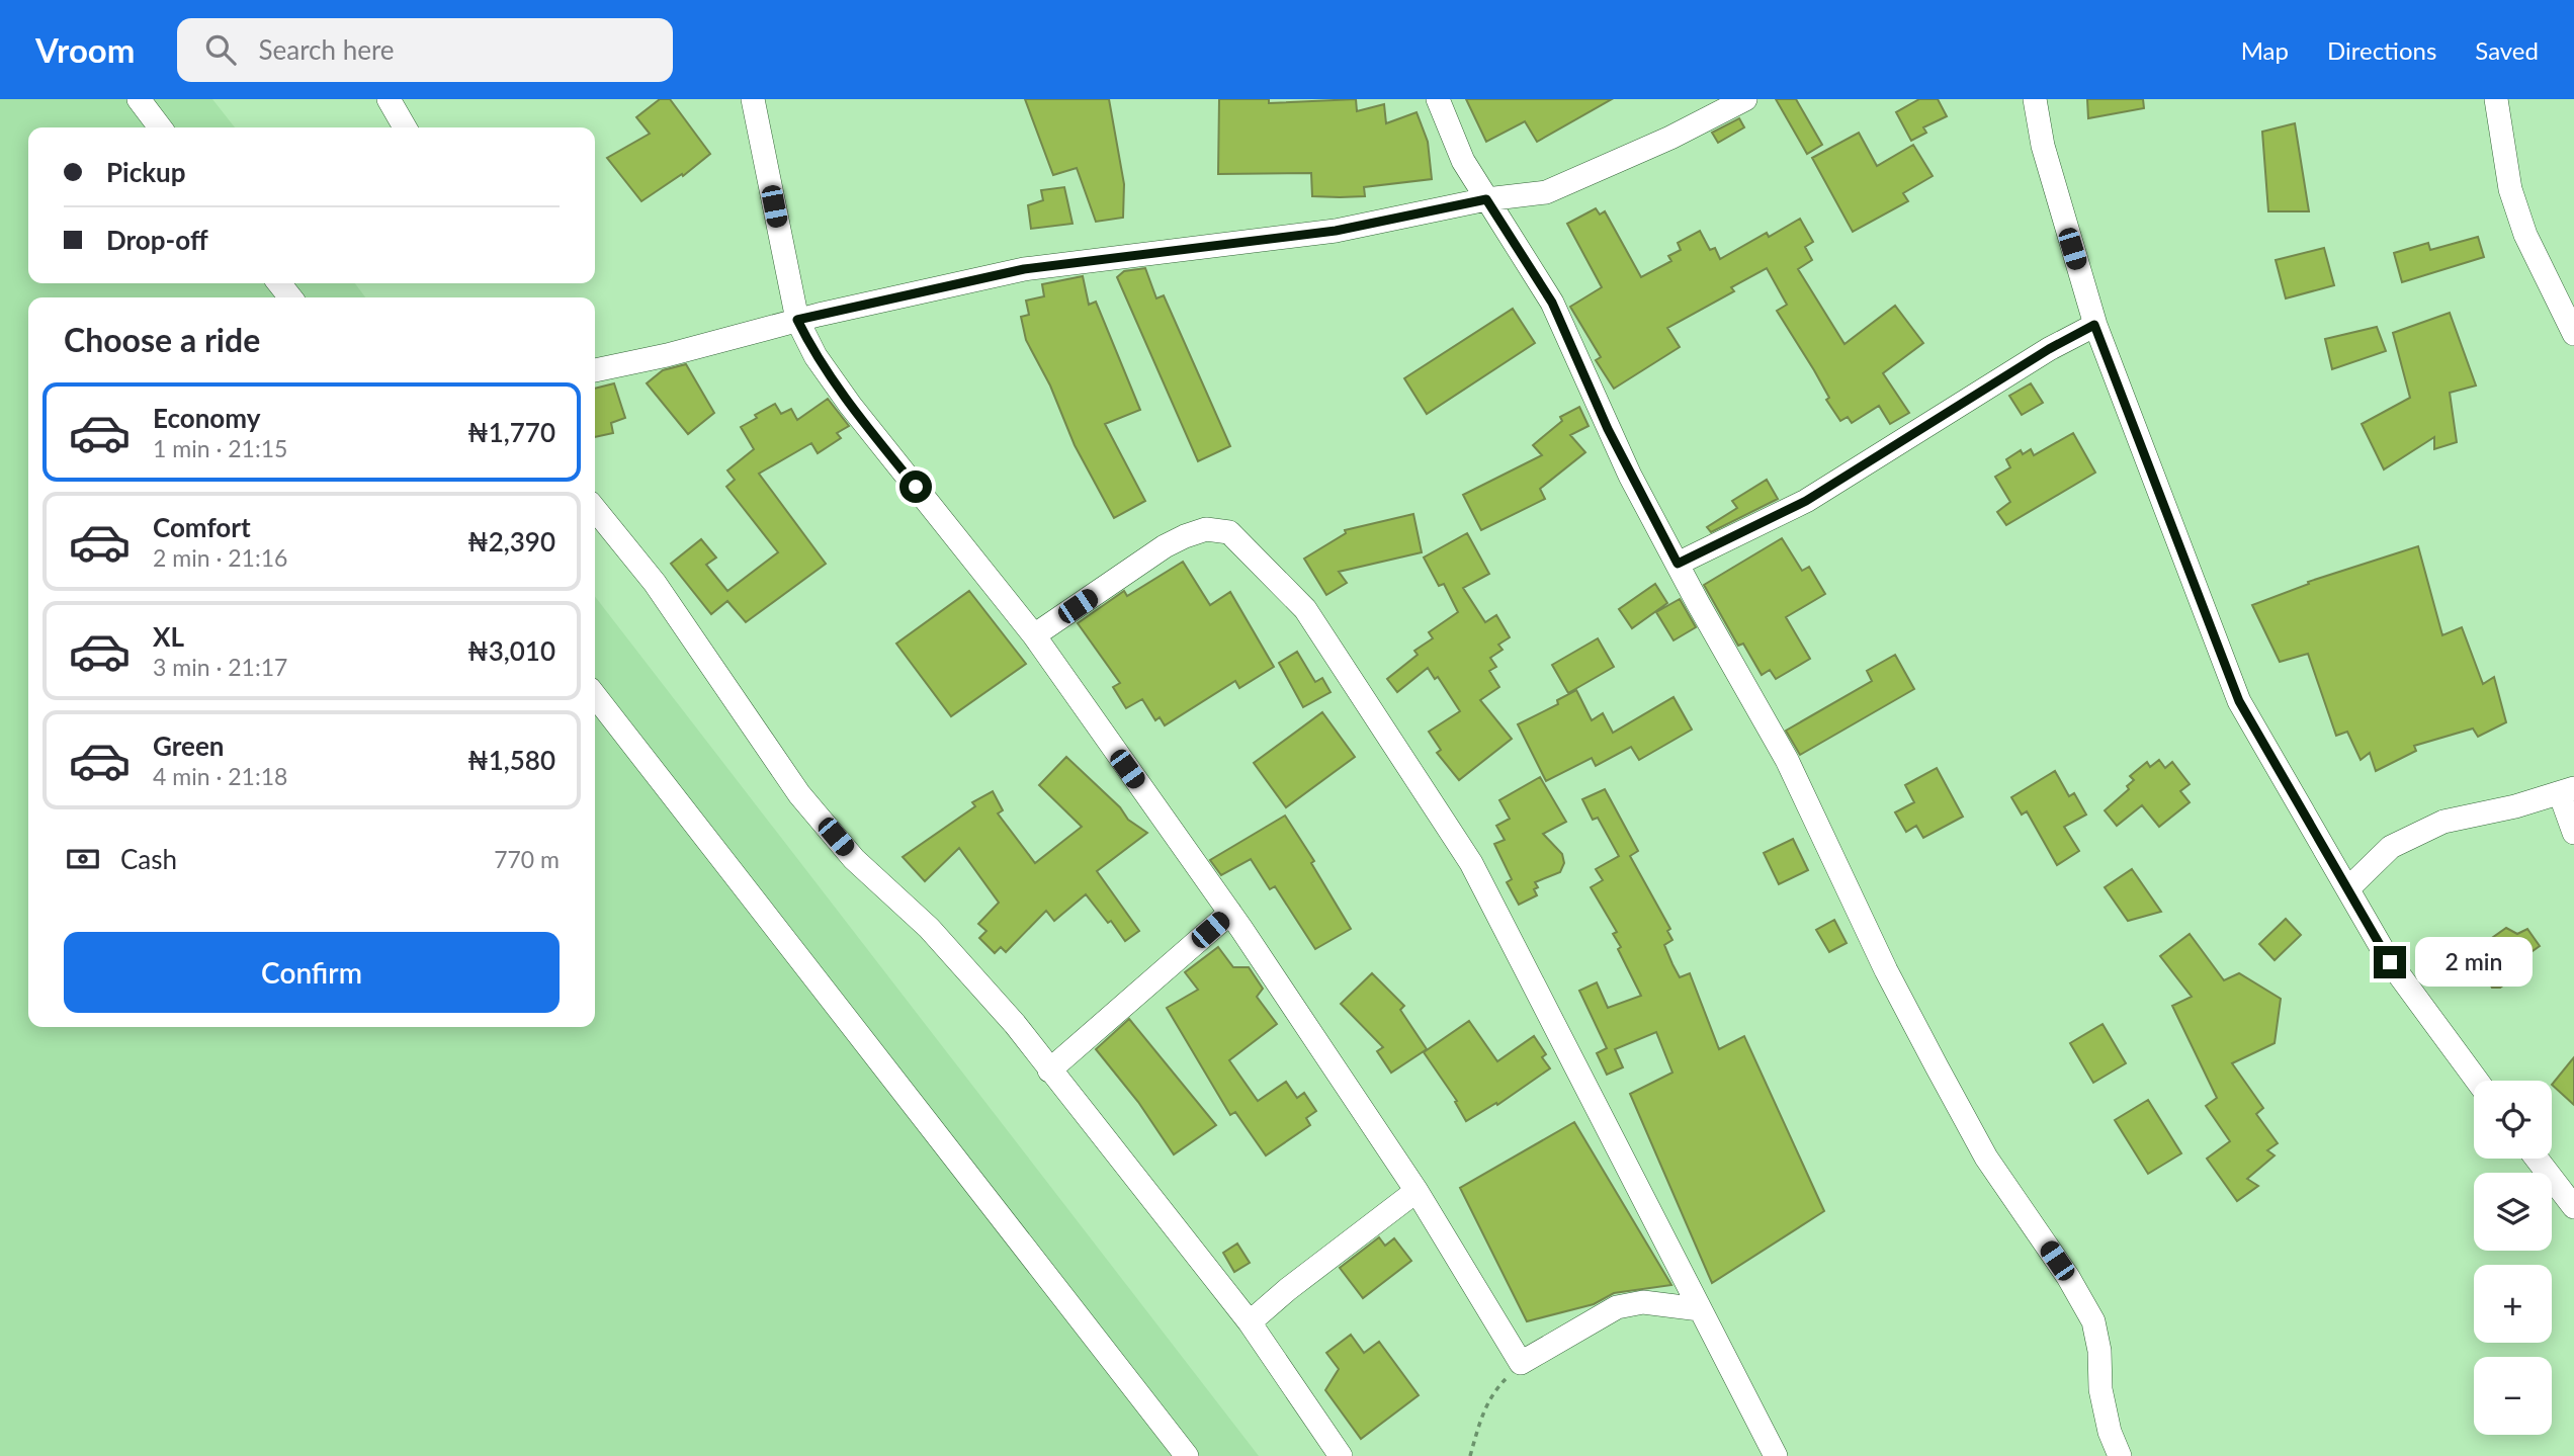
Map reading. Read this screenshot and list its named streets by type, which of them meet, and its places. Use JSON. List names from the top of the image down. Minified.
{"page":{"header":"Vroom","search":"Search here","nav":["Map","Directions","Saved"],"banner":["Pickup","Drop-off"],"heading":"Choose a ride","list":[{"name":"Economy","note":"1 min · 21:15","value":"₦1,770"},{"name":"Comfort","note":"2 min · 21:16","value":"₦2,390"},{"name":"XL","note":"3 min · 21:17","value":"₦3,010"},{"name":"Green","note":"4 min · 21:18","value":"₦1,580"}],"pay":["Cash","770 m"],"buttons":"Confirm","bubble":"2 min","map_buttons":["+","−"]}}
